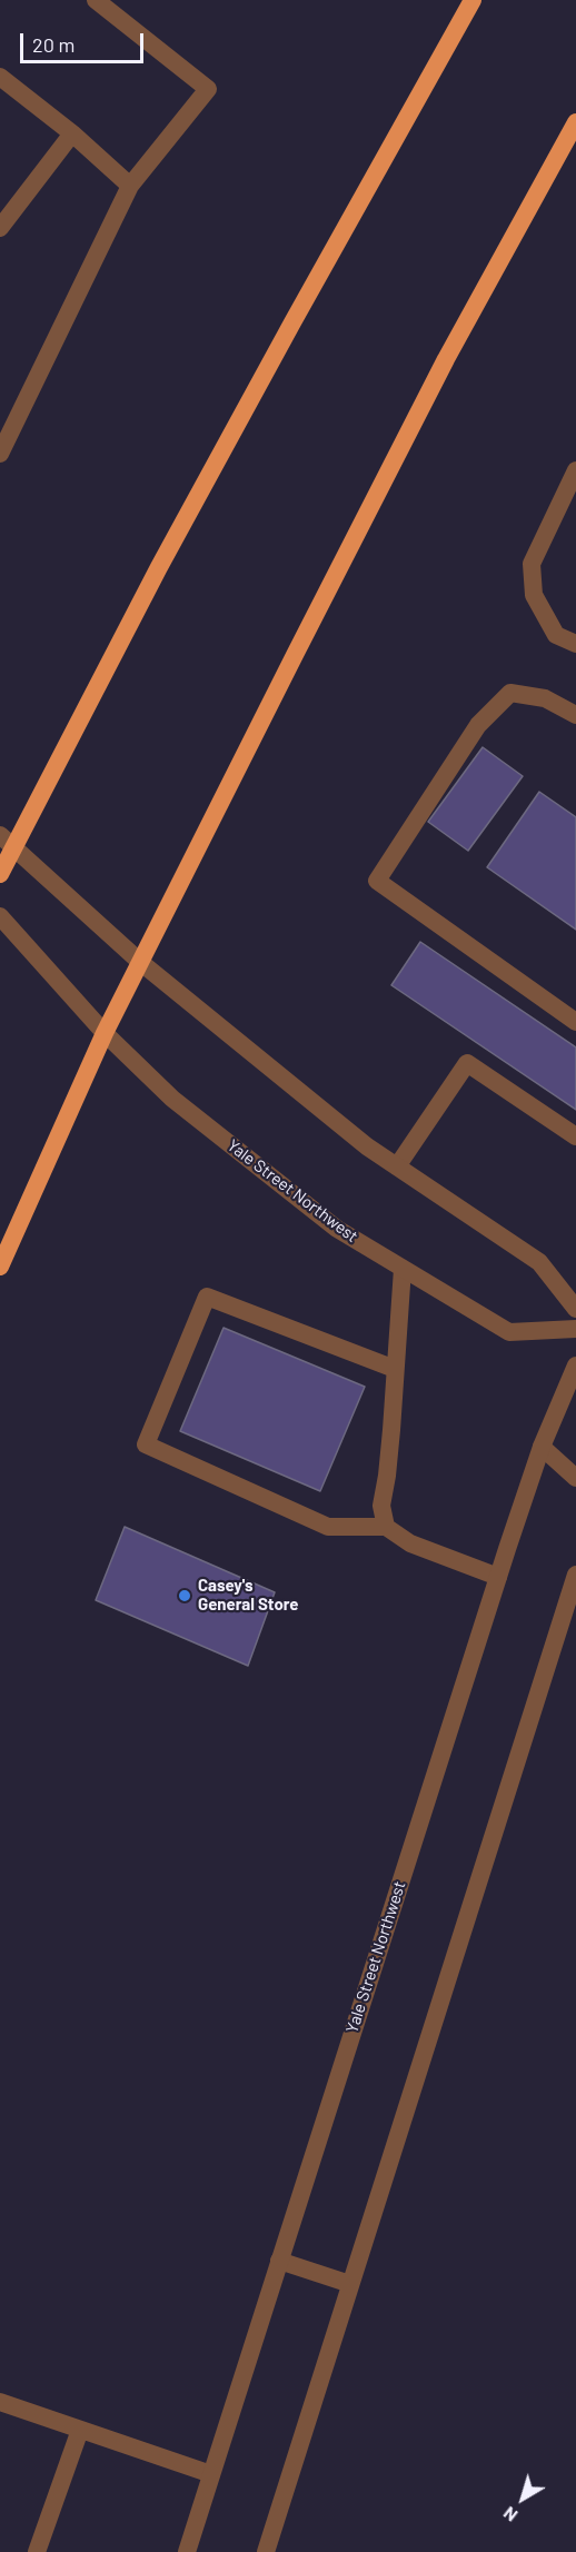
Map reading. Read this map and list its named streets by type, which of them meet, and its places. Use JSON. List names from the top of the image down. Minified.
{"streets":{"street":["Yale Street Northwest"]},"places":["Casey's General Store"],"scale_bar":"20 m","north":"bottom left"}
